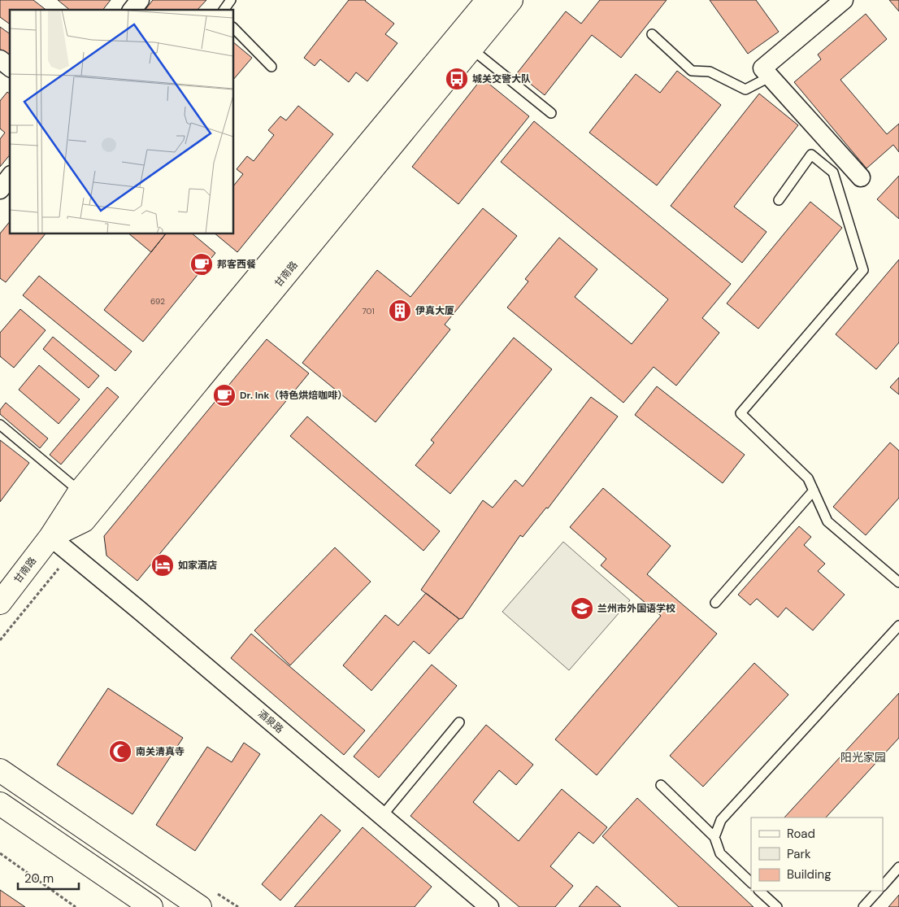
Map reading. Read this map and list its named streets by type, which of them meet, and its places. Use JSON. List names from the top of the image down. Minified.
{"streets":{"street":["甘南路","酒泉路"]},"crossings":[["甘南路","酒泉路"]],"districts":["阳光家园"],"places":{"bus stop":["城关交警大队"],"cafe":["邦客西餐","Dr. Ink（特色烘焙咖啡）"],"building":["伊真大厦"],"hotel":["如家酒店"],"school or university":["兰州市外国语学校"],"mosque":["南关清真寺"]},"house_numbers":["692","701"],"legend":["Road","Park","Building"],"scale_bar":"20 m"}
